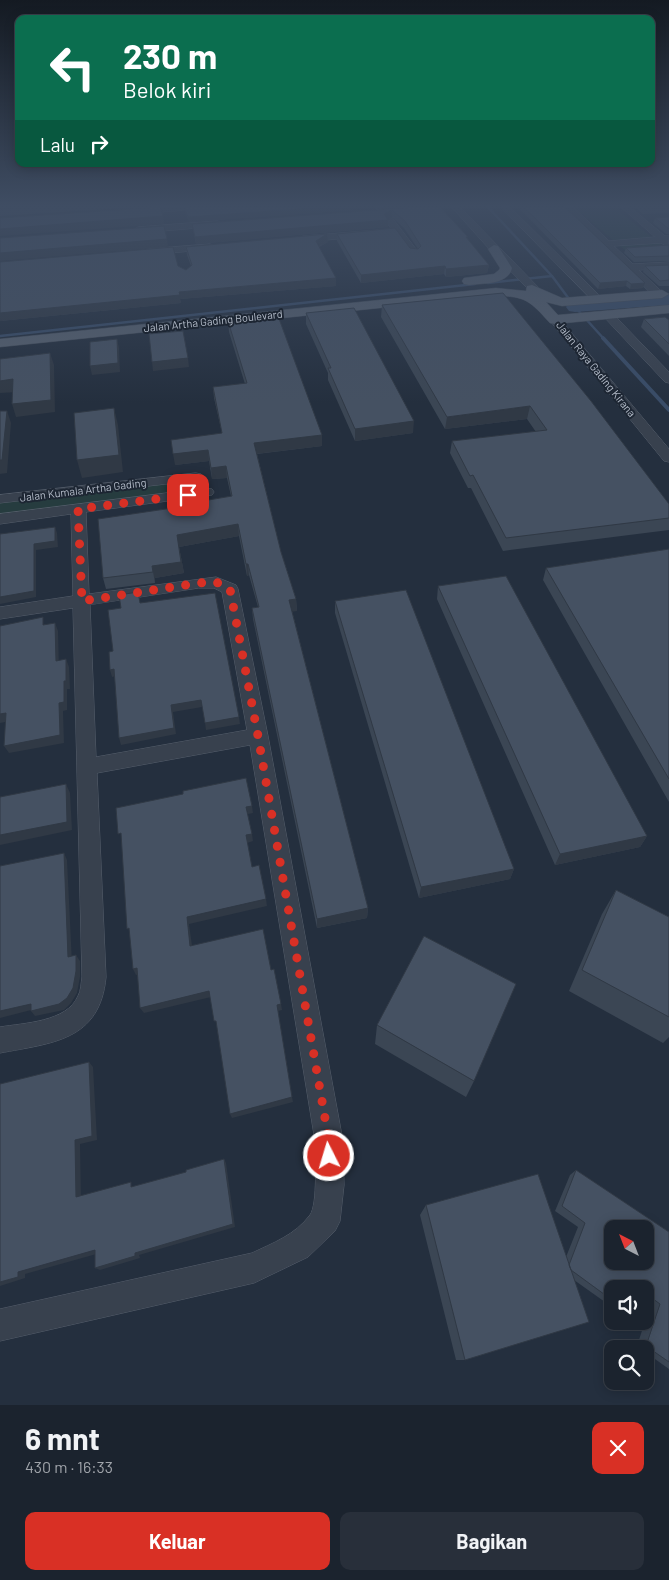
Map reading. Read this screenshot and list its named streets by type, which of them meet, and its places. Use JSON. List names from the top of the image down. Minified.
{"streets":{"main road":["Jalan Artha Gading Boulevard","Jalan Raya Gading Kirana"],"street":["Jalan Kumala Artha Gading"]},"crossings":[["Jalan Artha Gading Boulevard","Jalan Raya Gading Kirana"]],"north":"top left","page":{"turn":["230 m","Belok kiri"],"then":"Lalu","heading":["6 mnt","430 m · 16:33"],"buttons":["Keluar","Bagikan"]}}
